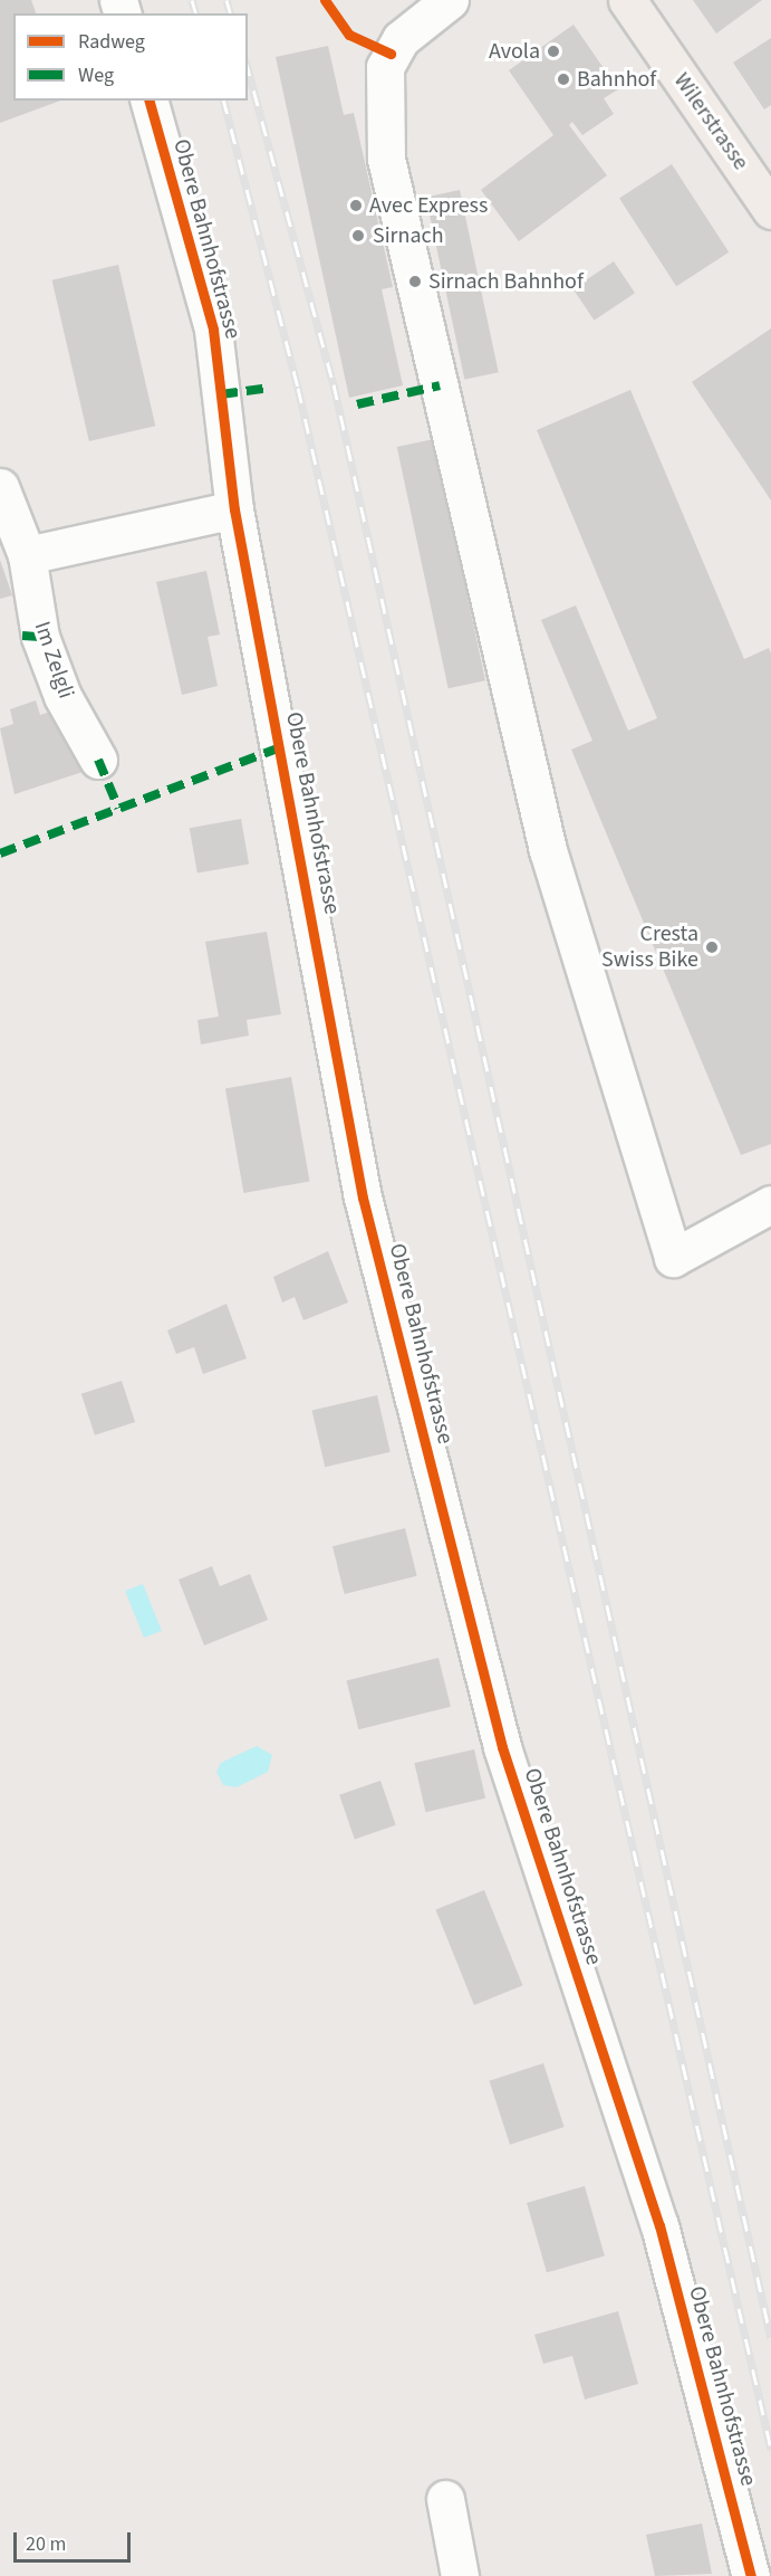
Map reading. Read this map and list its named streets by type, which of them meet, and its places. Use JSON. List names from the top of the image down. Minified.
{"streets":{"main road":["Wilerstrasse"],"street":["Obere Bahnhofstrasse","Im Zelgli"]},"places":["Avola","Bahnhof","Avec Express","Sirnach","Sirnach Bahnhof","Cresta Swiss Bike"],"legend":["Radweg","Weg"],"scale_bar":"20 m"}
